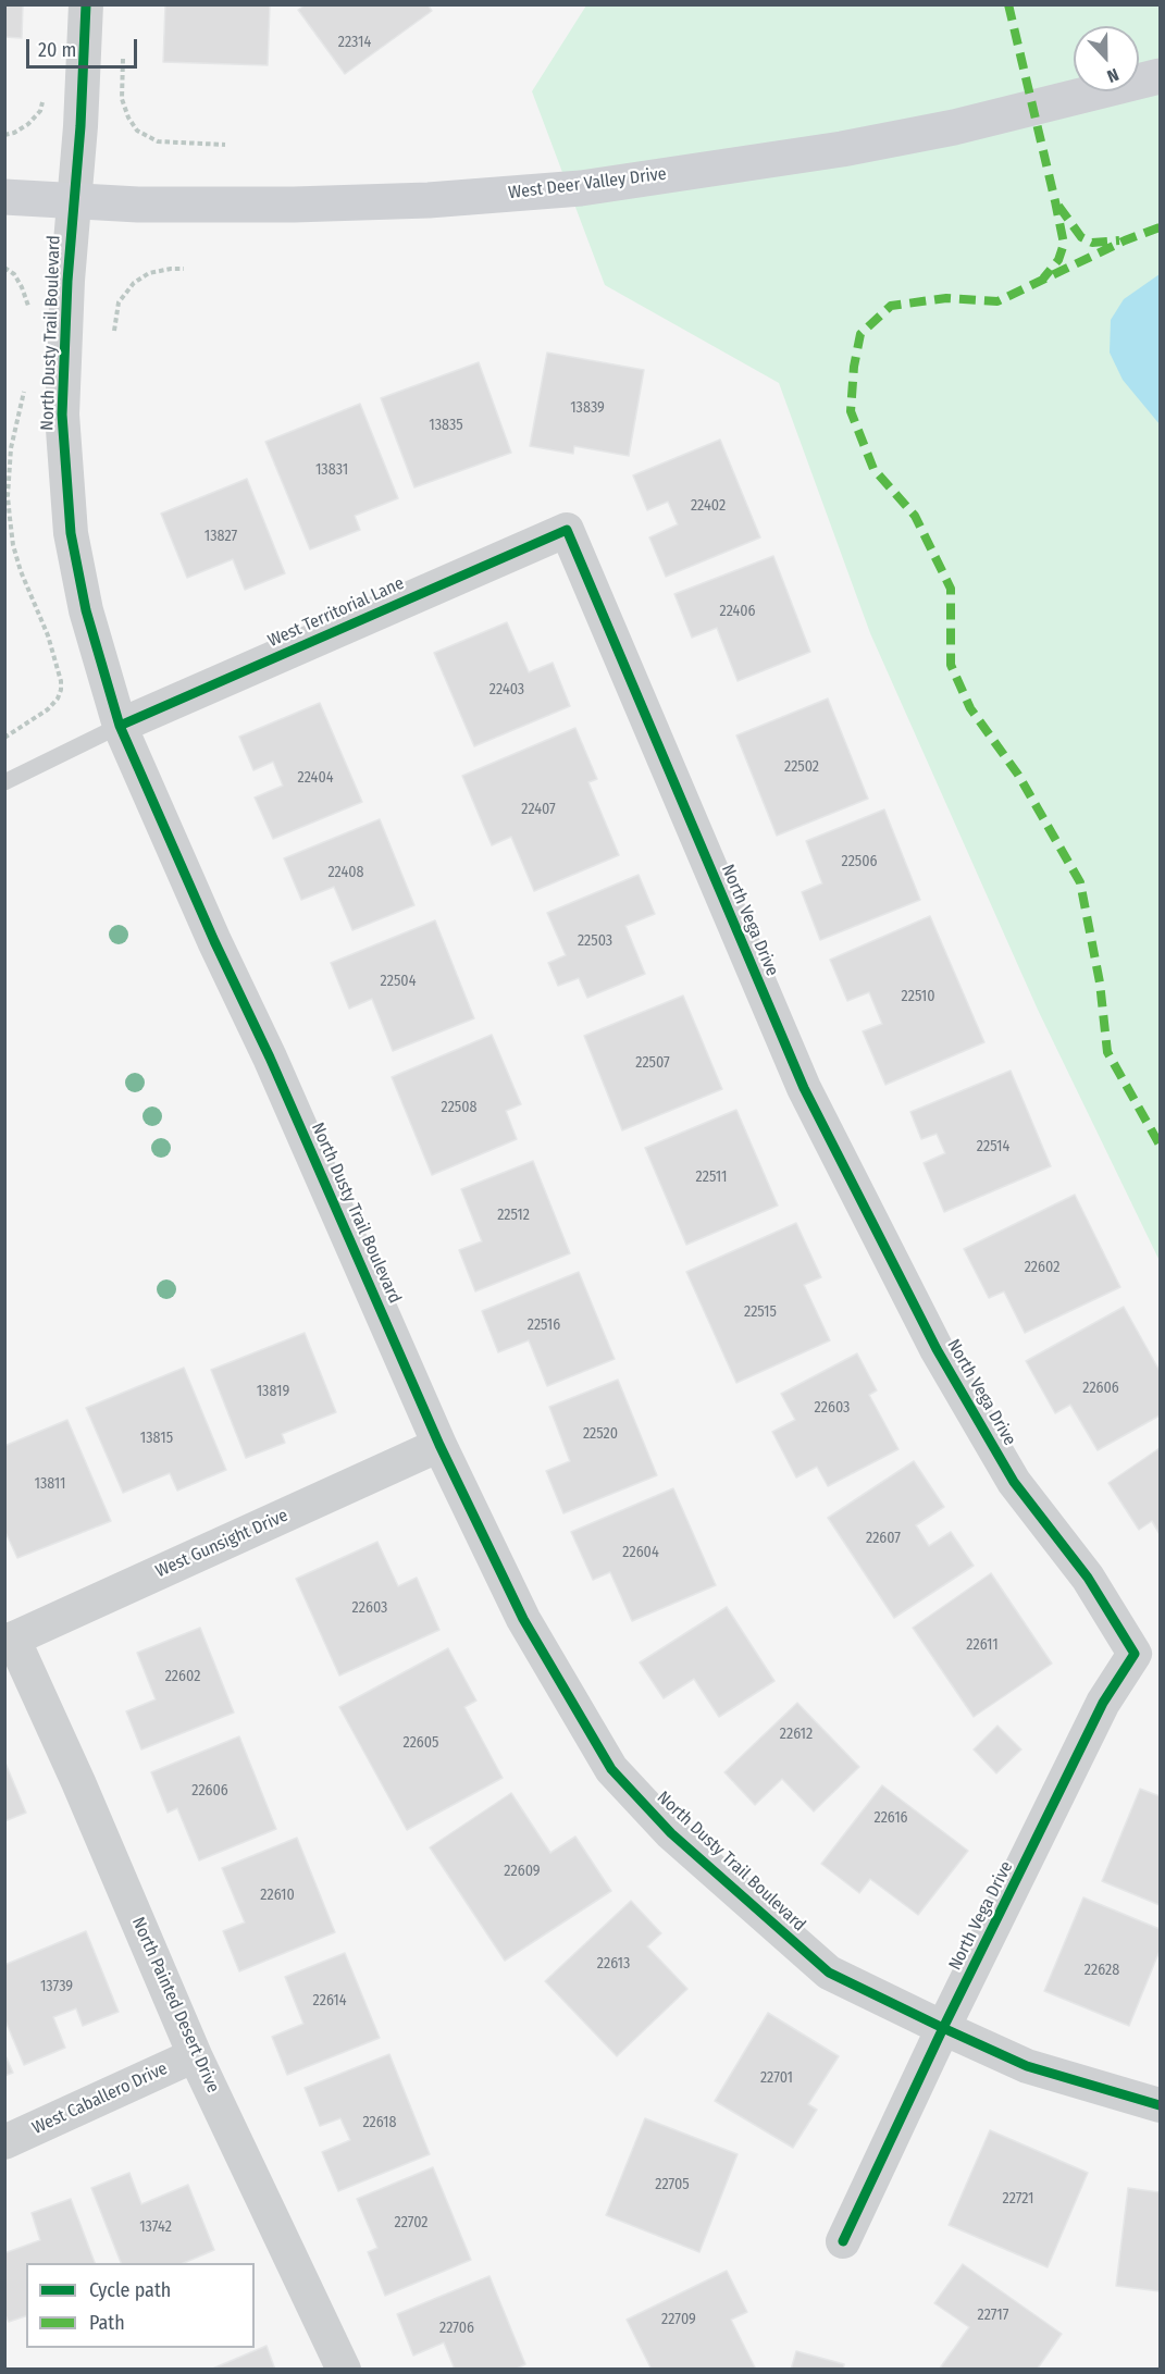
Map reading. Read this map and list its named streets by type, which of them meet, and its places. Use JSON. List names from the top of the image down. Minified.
{"streets":{"street":["West Deer Valley Drive","North Dusty Trail Boulevard","West Territorial Lane","North Vega Drive","West Gunsight Drive","North Painted Desert Drive","West Caballero Drive"]},"crossings":[["West Deer Valley Drive","North Dusty Trail Boulevard"],["North Dusty Trail Boulevard","West Territorial Lane"],["North Dusty Trail Boulevard","North Vega Drive"],["North Dusty Trail Boulevard","West Gunsight Drive"],["West Territorial Lane","North Vega Drive"],["West Gunsight Drive","North Painted Desert Drive"],["North Painted Desert Drive","West Caballero Drive"]],"house_numbers":["22314","13839","13835","13831","22402","13827","22406","22403","22502","22404","22407","22506","22408","22503","22504","22510","22507","22508","22514","22511","22512","22602","22515","22516","22606","13819","22603","22520","13815","13811","22607","22604","22603","22611","22602","22612","22605","22606","22616","22609","22610","22613","22628","13739","22614","22701","22618","22705","22721","22702","13742","22717","22709","22706"],"legend":["Cycle path","Path"],"scale_bar":"20 m","north":"bottom"}
